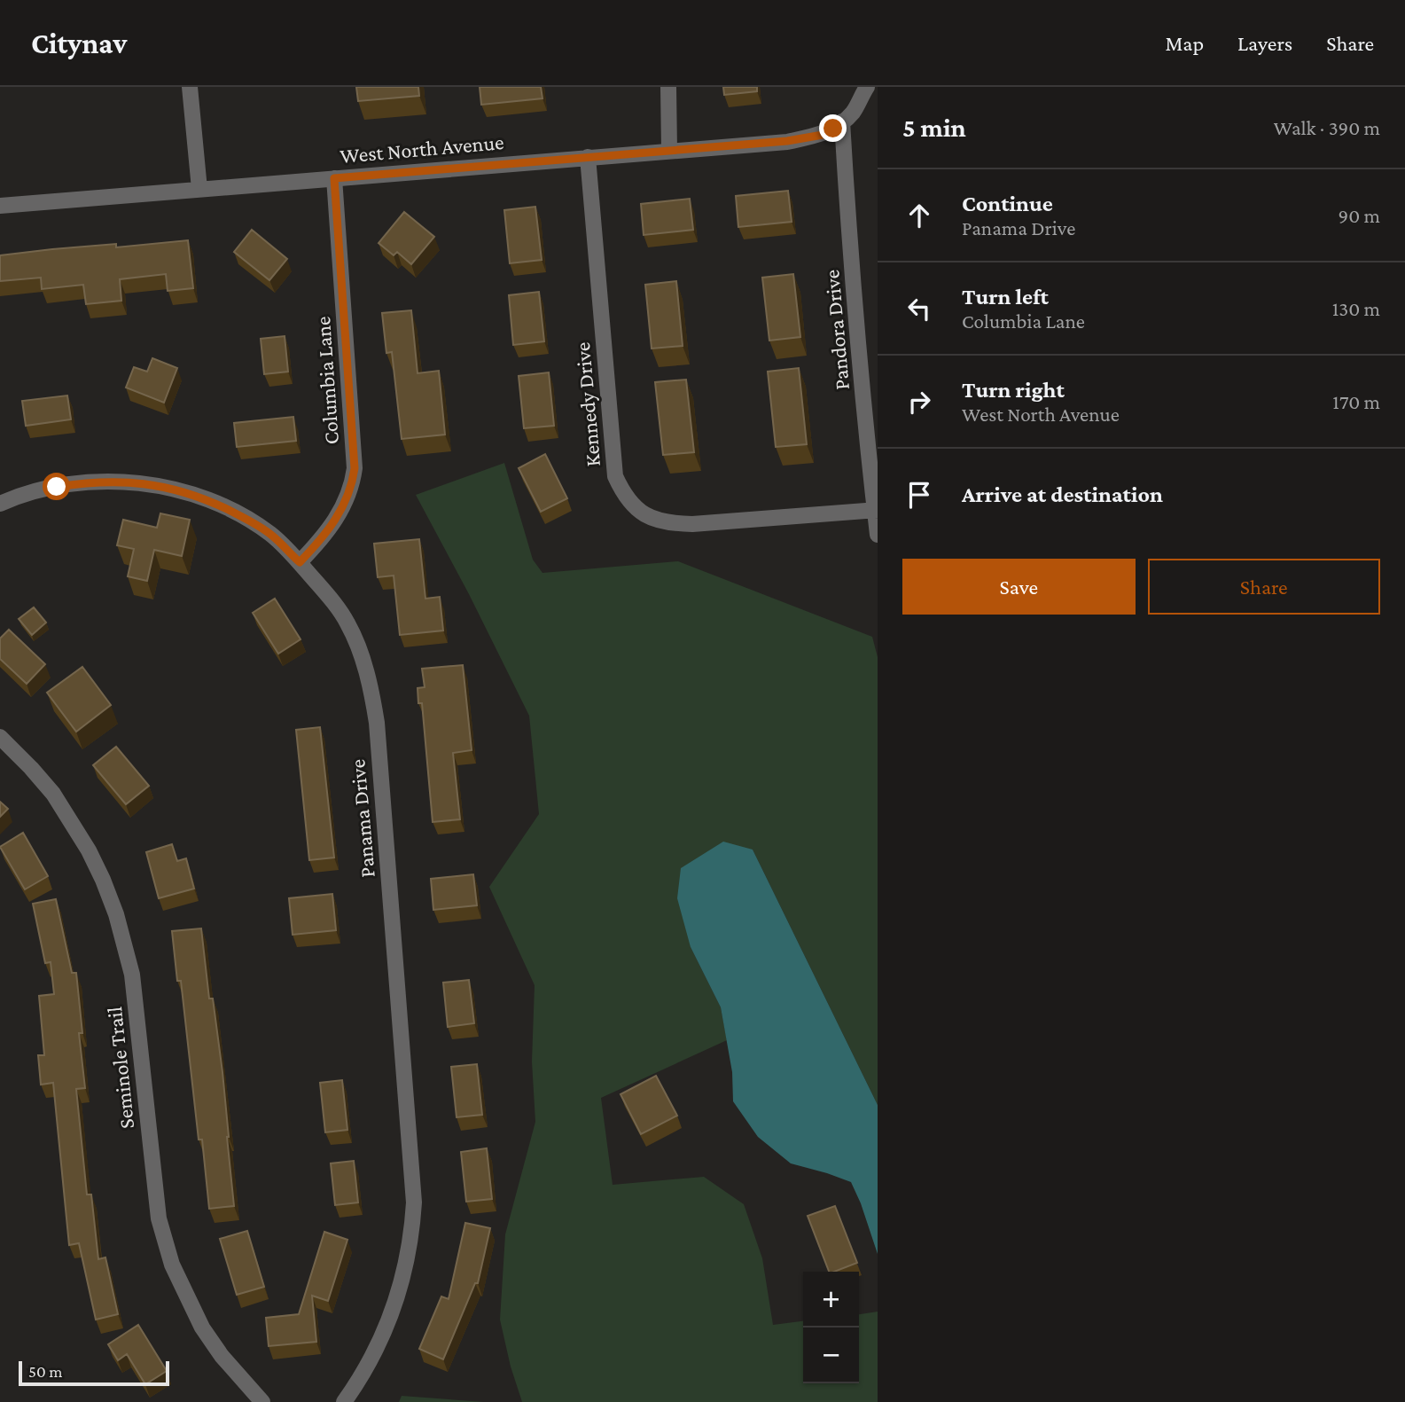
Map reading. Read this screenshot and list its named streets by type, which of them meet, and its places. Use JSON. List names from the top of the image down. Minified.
{"streets":{"street":["West North Avenue","Pandora Drive","Columbia Lane","Kennedy Drive","Panama Drive","Seminole Trail"]},"crossings":[["West North Avenue","Pandora Drive"],["West North Avenue","Columbia Lane"],["West North Avenue","Kennedy Drive"],["Pandora Drive","Kennedy Drive"],["Columbia Lane","Panama Drive"]],"scale_bar":"50 m","page":{"header":"Citynav","nav":["Map","Layers","Share"],"heading":["5 min","Walk · 390 m"],"list":[["Continue","Panama Drive","90 m"],["Turn left","Columbia Lane","130 m"],["Turn right","West North Avenue","170 m"],"Arrive at destination"],"buttons":["Save","Share"],"map_buttons":["+","−"],"scale":"50 m"}}
